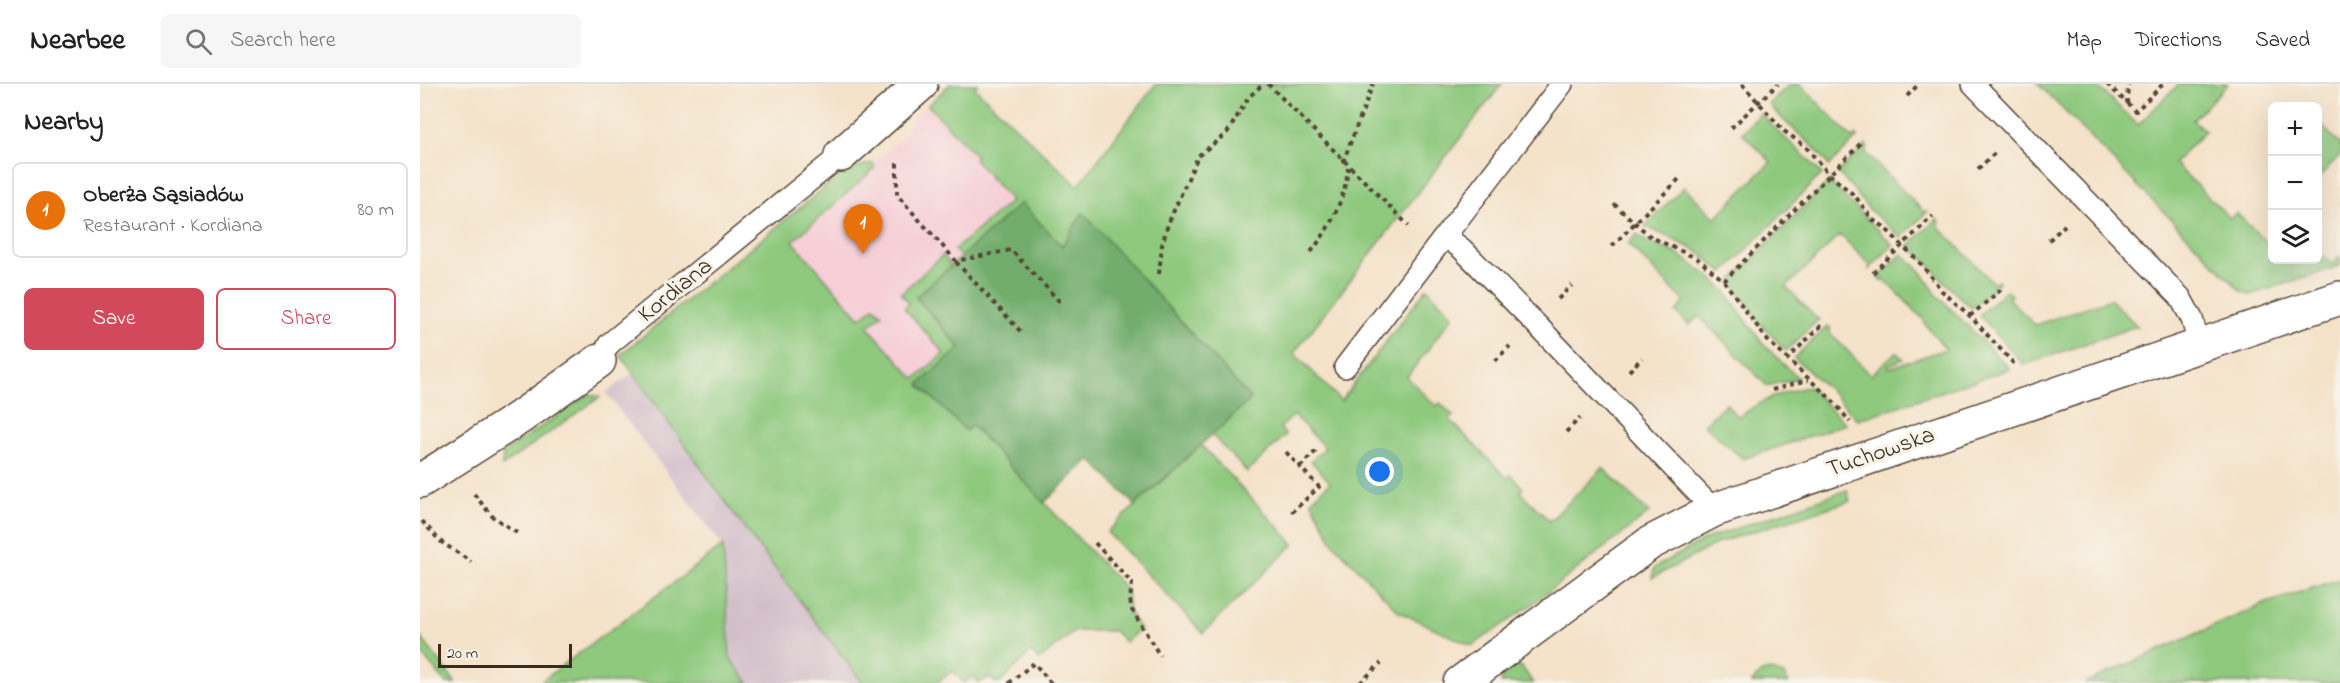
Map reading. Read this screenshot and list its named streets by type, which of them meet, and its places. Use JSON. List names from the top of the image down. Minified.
{"streets":{"street":["Kordiana","Tuchowska"]},"scale_bar":"20 m","page":{"header":"Nearbee","search":"Search here","nav":["Map","Directions","Saved"],"heading":"Nearby","map_buttons":["+","−"],"list":[{"mark":"1","name":"Oberża Sąsiadów","note":"Restaurant · Kordiana","value":"80 m"}],"pins":"1","buttons":["Save","Share"],"scale":"20 m"}}
